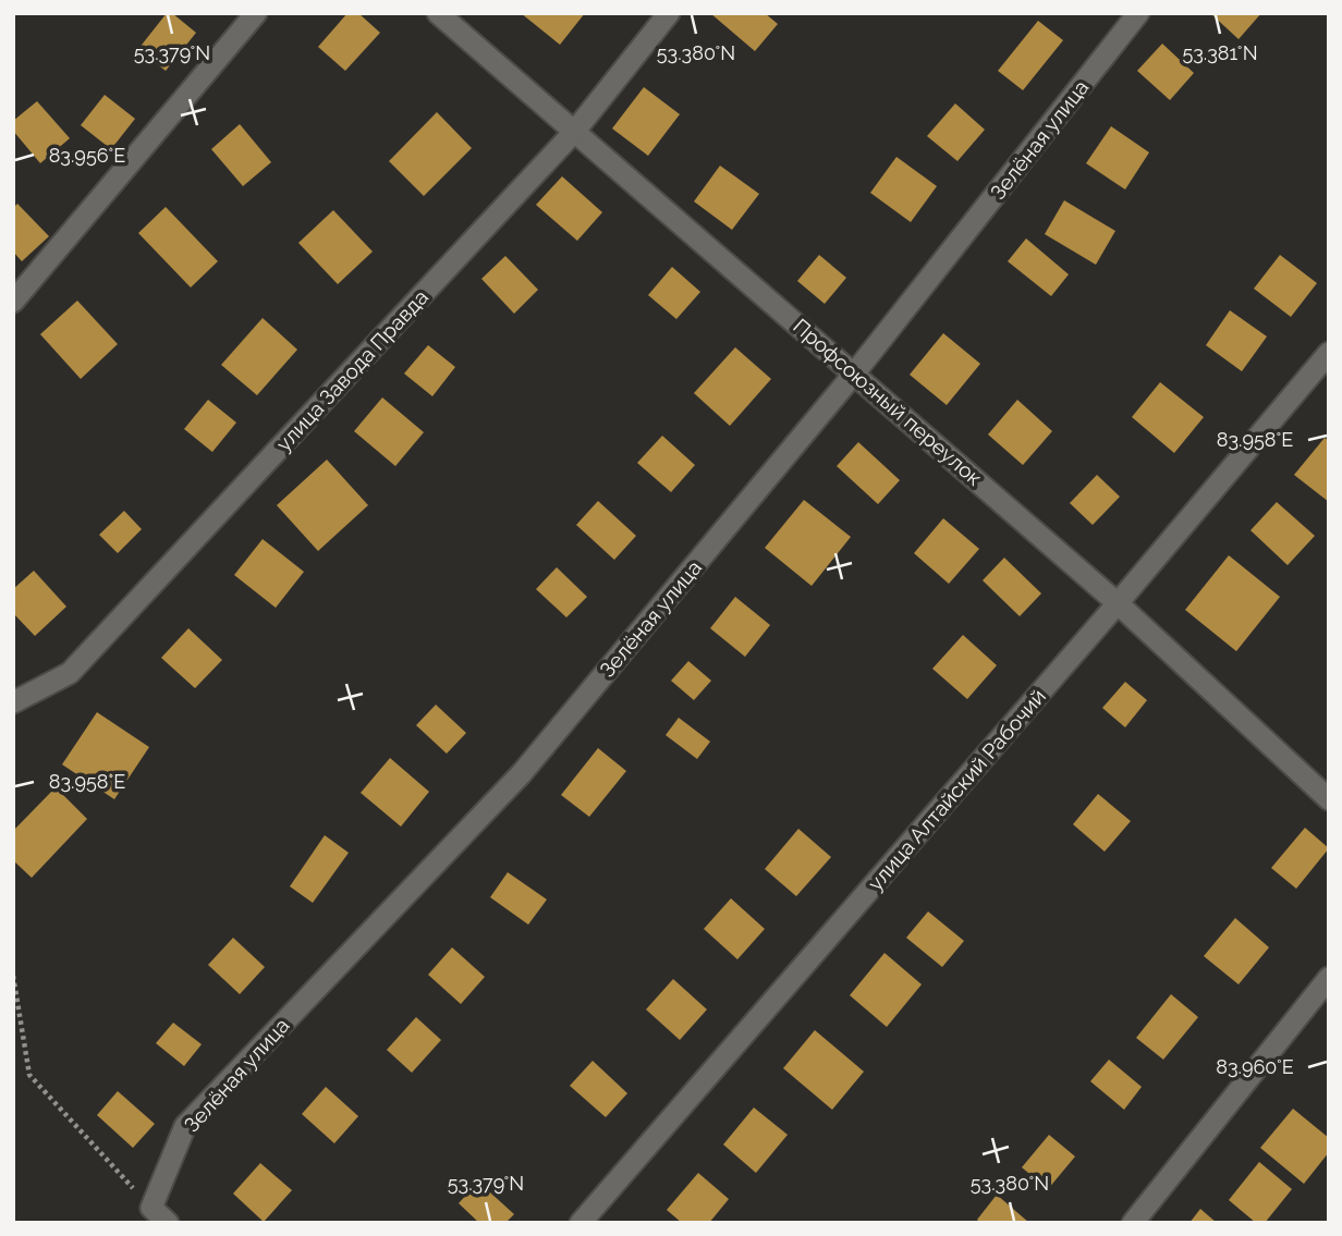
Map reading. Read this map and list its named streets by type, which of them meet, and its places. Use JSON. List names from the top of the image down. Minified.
{"streets":{"street":["Зелёная улица","улица Завода Правда","Профсоюзный переулок","улица Алтайский Рабочий"]},"crossings":[["Зелёная улица","Профсоюзный переулок"],["улица Завода Правда","Профсоюзный переулок"],["Профсоюзный переулок","улица Алтайский Рабочий"]],"coordinates":["53.379°N","53.380°N","53.381°N","83.956°E","83.958°E","83.960°E"]}
